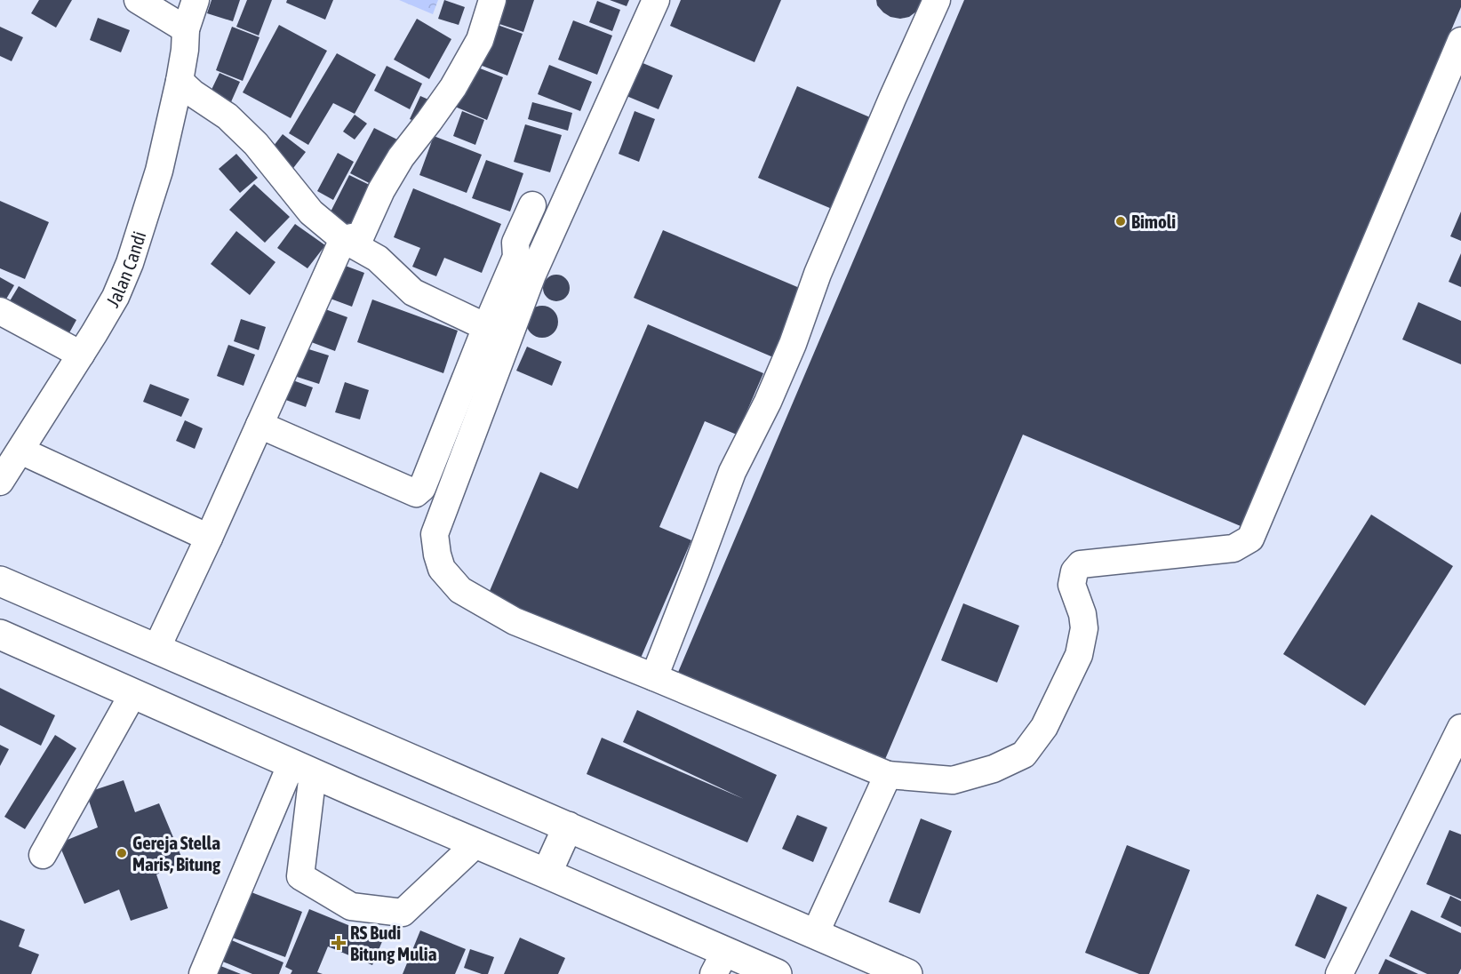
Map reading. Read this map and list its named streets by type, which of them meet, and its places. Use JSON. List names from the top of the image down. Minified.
{"streets":{"street":["Jalan Candi"]},"places":{"other":["Bimoli","Gereja Stella Maris, Bitung"],"health":["RS Budi Bitung Mulia"]}}
